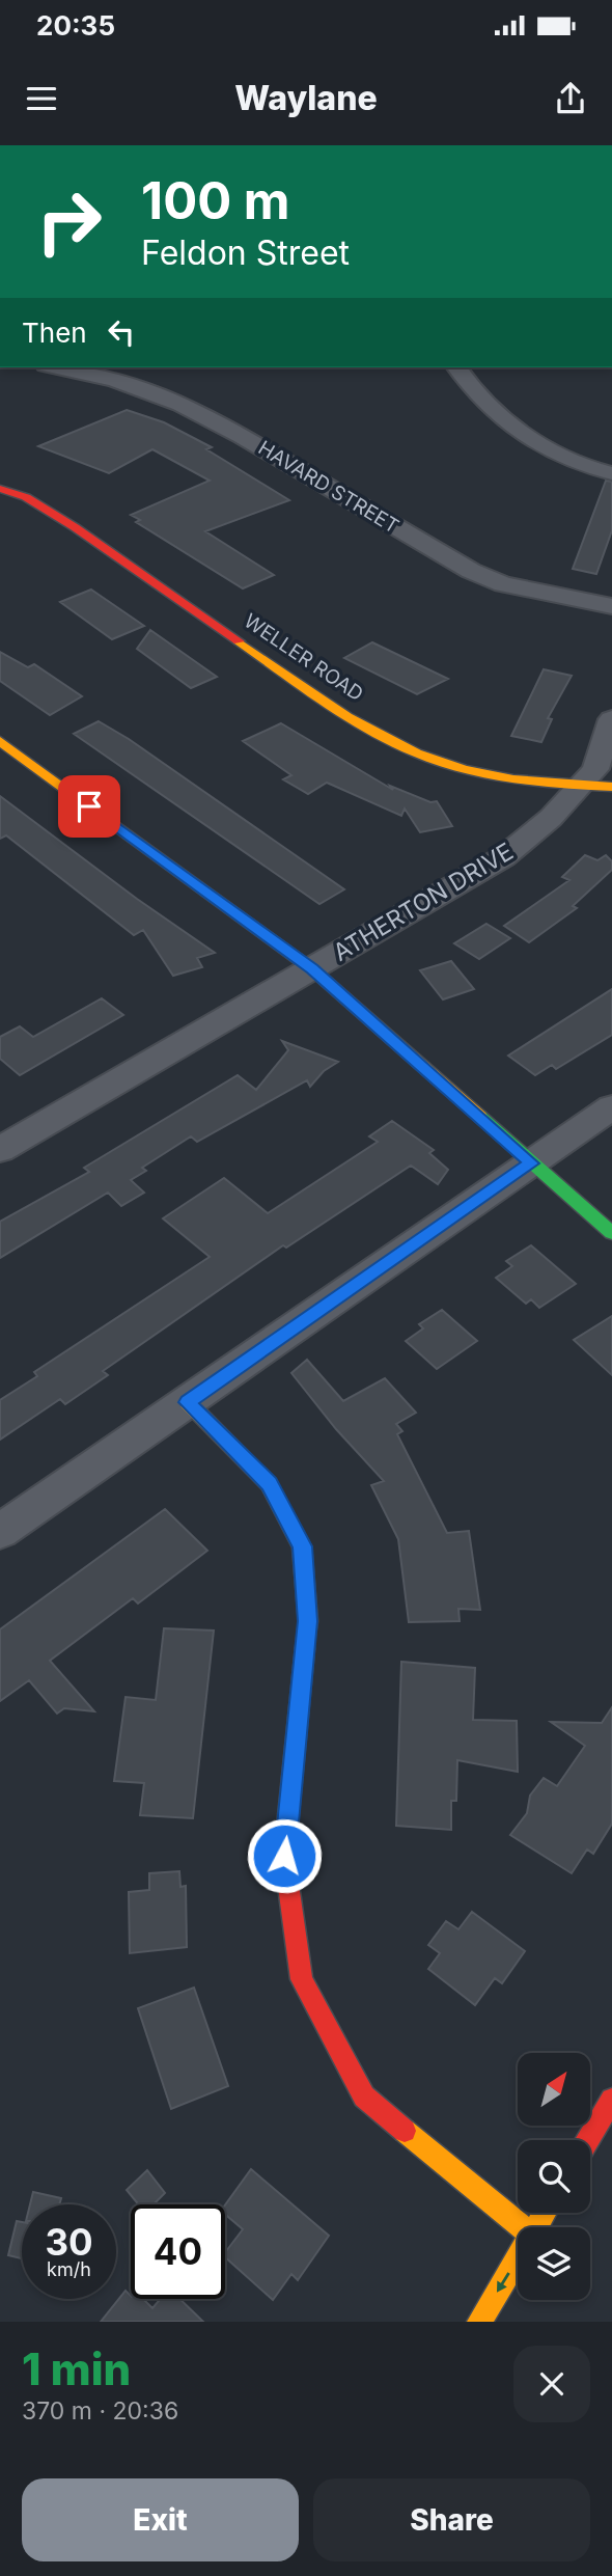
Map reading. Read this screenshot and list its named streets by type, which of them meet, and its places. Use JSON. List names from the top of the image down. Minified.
{"streets":{"street":["HAVARD STREET","WELLER ROAD","ATHERTON DRIVE"]},"crossings":[["WELLER ROAD","ATHERTON DRIVE"]],"north":"top right","page":{"status":"20:35","header":"Waylane","turn":["100 m","Feldon Street"],"then":"Then","speed":"30 km/h","limit":"40","heading":["1 min","370 m · 20:36"],"buttons":["Exit","Share"]}}
